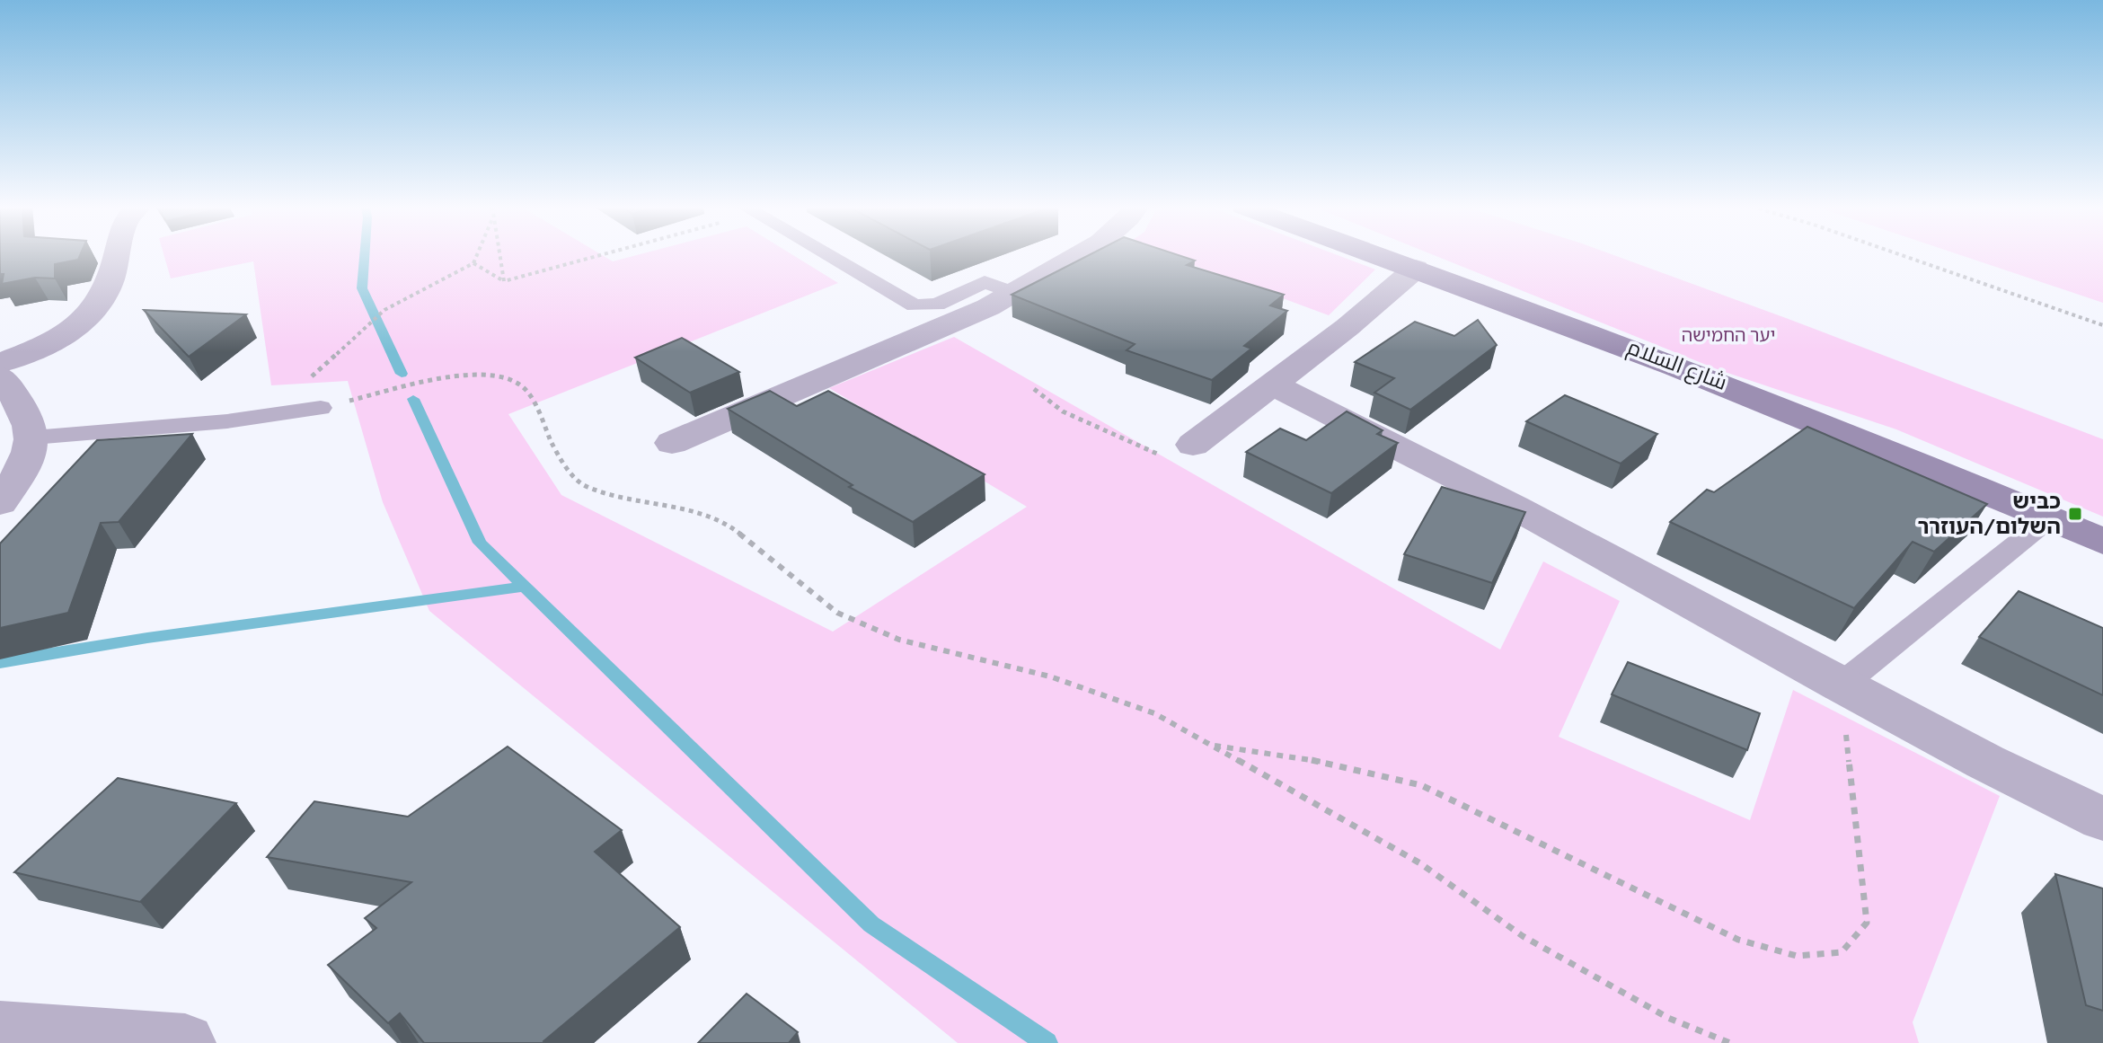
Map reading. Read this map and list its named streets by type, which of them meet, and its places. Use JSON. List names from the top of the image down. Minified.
{"streets":{"main road":["شارع السلام"]},"parks":["יער החמישה"],"places":{"transit":["כביש השלום/העוזרר"]}}
